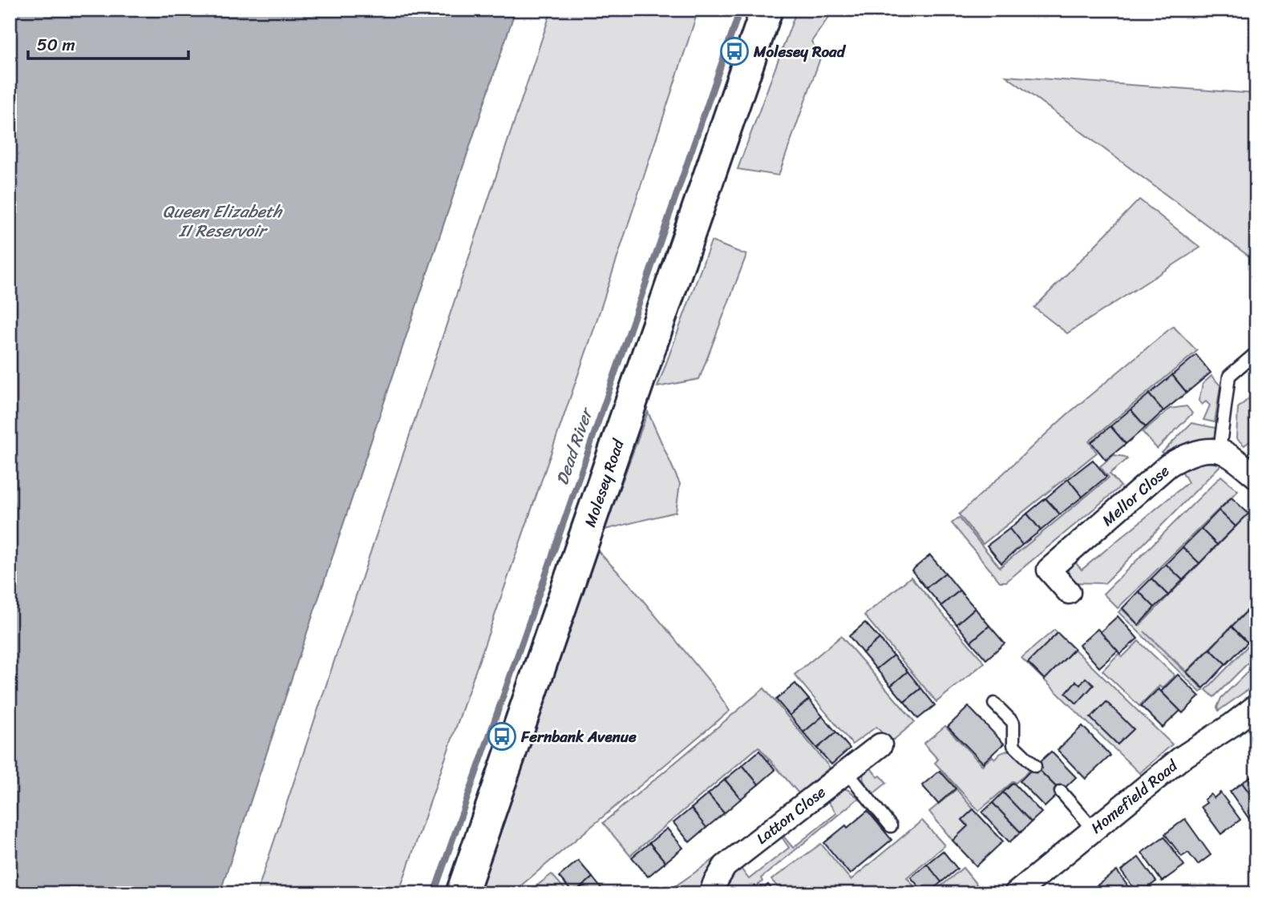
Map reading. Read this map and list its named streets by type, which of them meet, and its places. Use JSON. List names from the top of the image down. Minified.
{"streets":{"street":["Molesey Road","Mellor Close","Homefield Road","Latton Close"]},"water":["Queen Elizabeth II Reservoir","Dead River"],"places":{"bus stop":["Molesey Road","Fernbank Avenue"]},"scale_bar":"50 m"}
